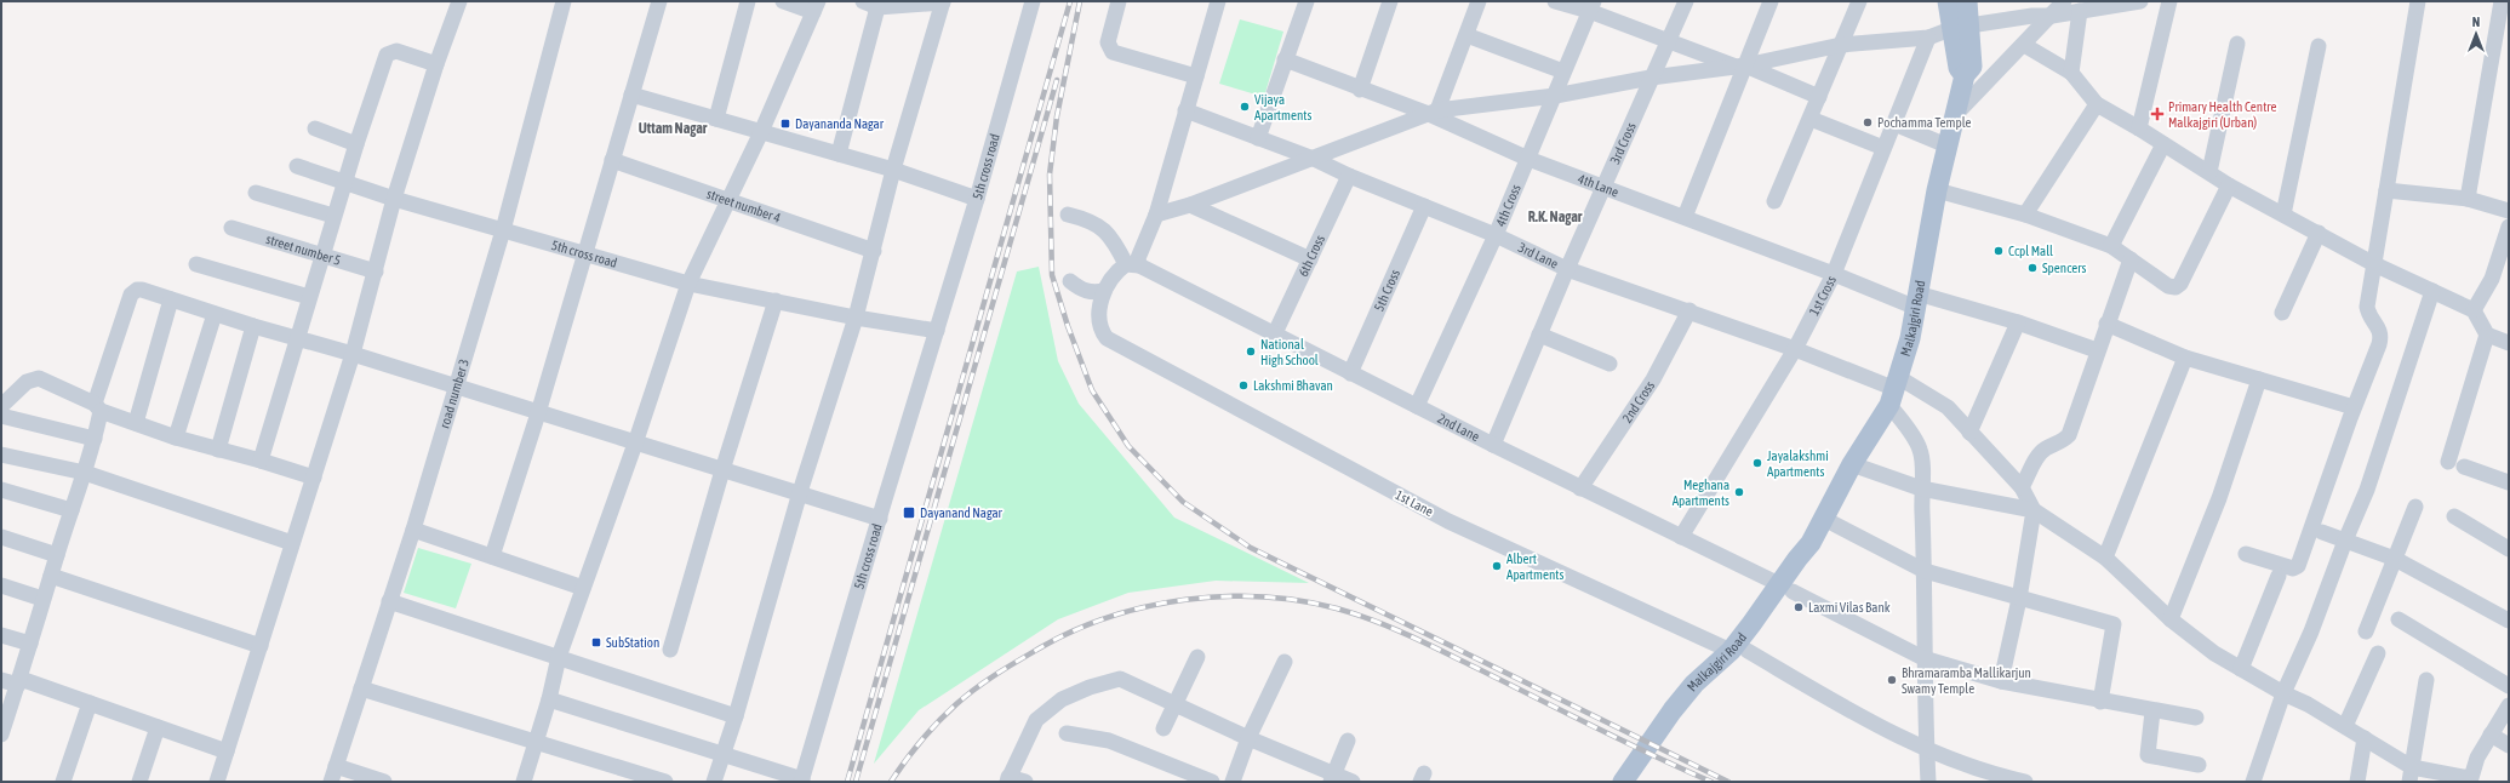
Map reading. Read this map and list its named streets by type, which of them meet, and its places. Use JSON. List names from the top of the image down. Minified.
{"streets":{"main road":["Malkajgiri Road"],"street":["3rd Cross","5th cross road","4th Lane","4th Cross","street number 4","street number 5","6th Cross","3rd Lane","5th Cross","1st Cross","road number 3","2nd Cross","2nd Lane","1st Lane"]},"crossings":[["3rd Cross","4th Lane"],["3rd Cross","3rd Lane"],["3rd Cross","2nd Lane"],["5th cross road","road number 3"],["4th Lane","4th Cross"],["4th Lane","1st Cross"],["4th Lane","Malkajgiri Road"],["4th Cross","3rd Lane"],["4th Cross","2nd Lane"],["6th Cross","3rd Lane"],["6th Cross","2nd Lane"],["3rd Lane","5th Cross"],["3rd Lane","1st Cross"],["3rd Lane","Malkajgiri Road"],["3rd Lane","2nd Cross"],["5th Cross","2nd Lane"],["1st Cross","2nd Lane"],["Malkajgiri Road","2nd Lane"],["Malkajgiri Road","1st Lane"],["2nd Cross","2nd Lane"]],"districts":["Uttam Nagar","R.K. Nagar"],"places":{"other":["Vijaya Apartments","Pochamma Temple","Ccpl Mall","Spencers","National High School","Lakshmi Bhavan","Jayalakshmi Apartments","Meghana Apartments","Albert Apartments","Laxmi Vilas Bank","Bhramaramba Mallikarjun Swamy Temple"],"health":["Primary Health Centre Malkajgiri (Urban)"],"transit":["Dayananda Nagar","Dayanand Nagar","SubStation"]},"north":"top"}
